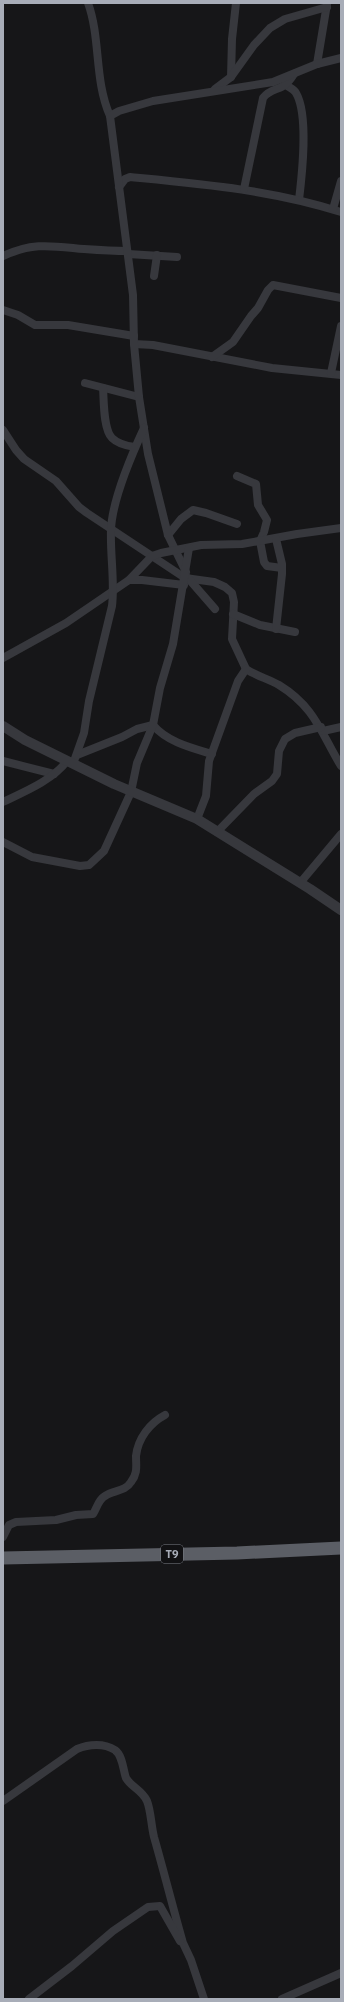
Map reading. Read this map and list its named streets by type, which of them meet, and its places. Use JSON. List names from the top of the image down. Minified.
{"streets":{"highway":["T9"]}}
